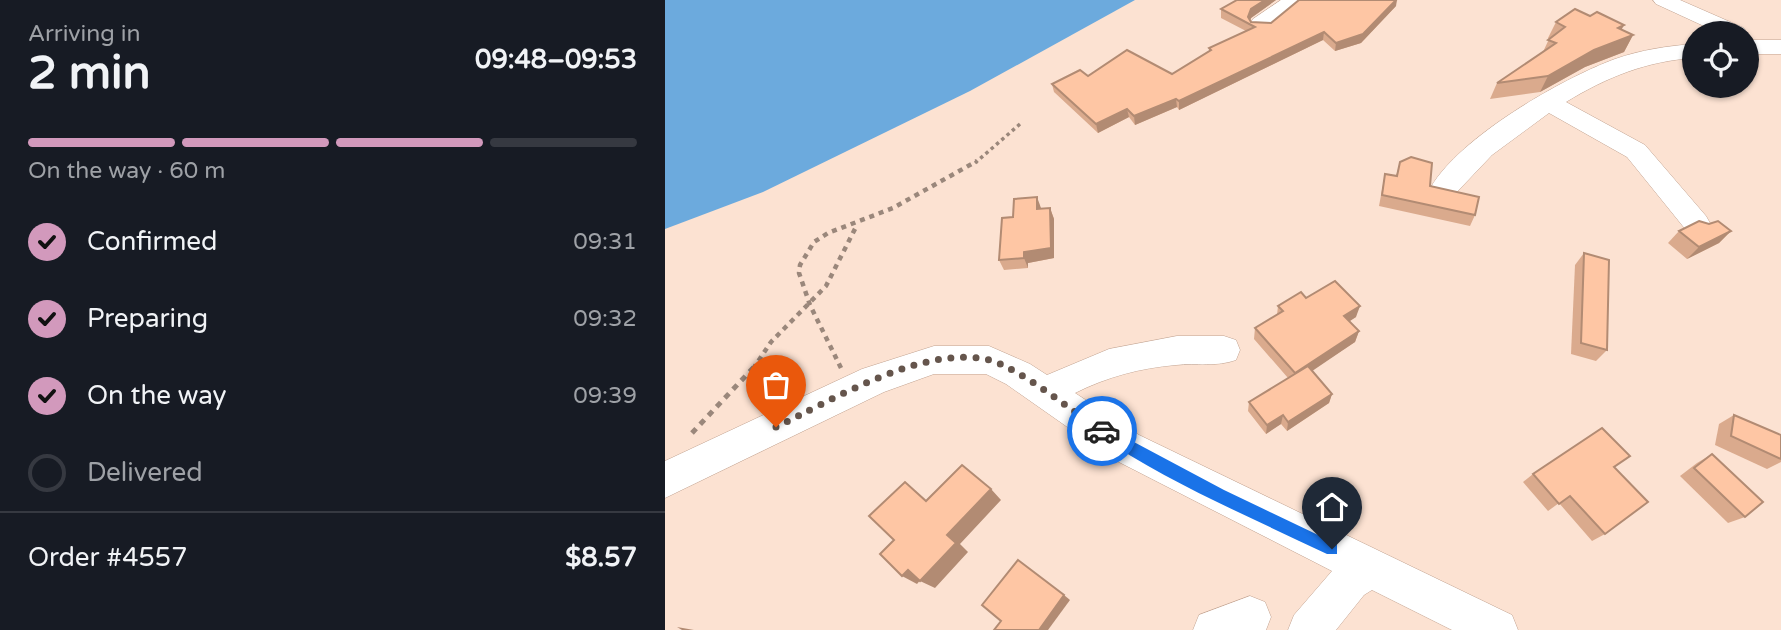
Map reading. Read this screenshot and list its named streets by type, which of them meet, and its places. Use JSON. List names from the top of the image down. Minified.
{"page":{"heading":["2 min","Arriving in","09:48–09:53"],"panel":["Order #4557","$8.57"],"bar":"On the way · 60 m","list":[["Confirmed","09:31"],["Preparing","09:32"],["On the way","09:39"],"Delivered"]}}
